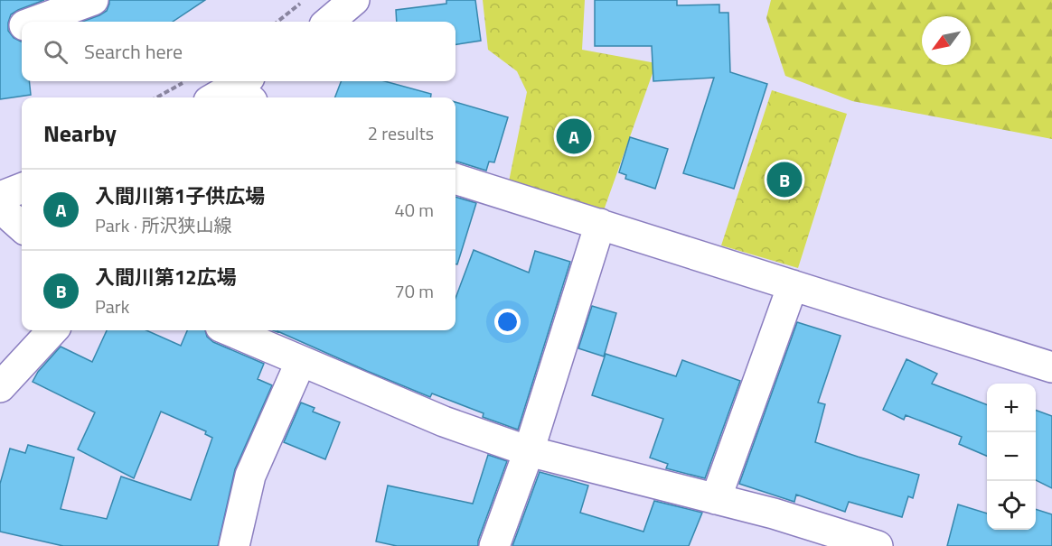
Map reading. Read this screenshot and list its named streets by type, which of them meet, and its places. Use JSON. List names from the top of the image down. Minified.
{"north":"bottom left","page":{"search":"Search here","heading":["Nearby","2 results"],"pins":["A","B"],"list":[{"mark":"A","name":"入間川第1子供広場","note":"Park · 所沢狭山線","value":"40 m"},{"mark":"B","name":"入間川第12広場","note":"Park","value":"70 m"}],"map_buttons":["+","−"]}}
